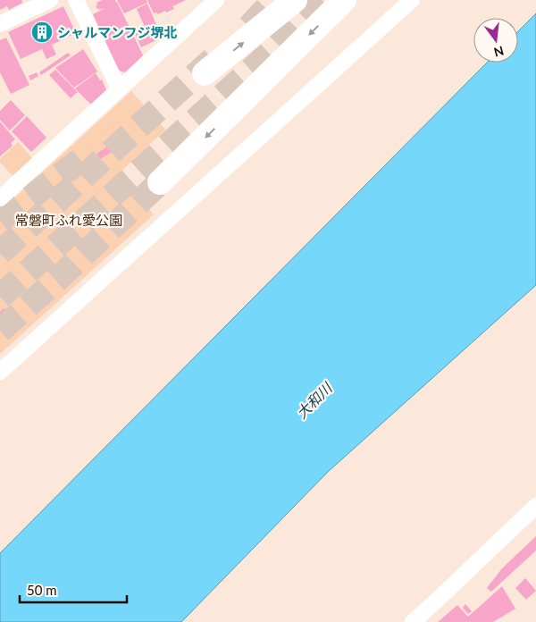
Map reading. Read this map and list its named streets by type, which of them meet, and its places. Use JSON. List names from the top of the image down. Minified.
{"water":["大和川"],"parks":["常磐町ふれ愛公園"],"places":{"building":["シャルマンフジ堺北"]},"scale_bar":"50 m","north":"bottom"}
